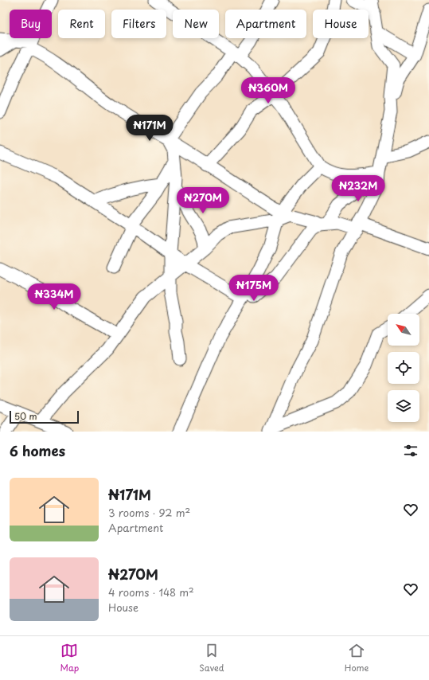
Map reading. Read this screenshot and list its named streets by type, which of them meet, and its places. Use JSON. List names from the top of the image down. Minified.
{"scale_bar":"50 m","north":"top left","page":{"chip":["Buy","Rent","Filters","New","Apartment","House"],"price":["₦360M","₦171M","₦232M","₦270M","₦175M","₦334M"],"scale":"50 m","heading":"6 homes","list":[{"name":"₦171M","note":"3 rooms · 92 m² · Apartment"},{"name":"₦270M","note":"4 rooms · 148 m² · House"}],"tabs":["Map","Saved","Home"]}}
